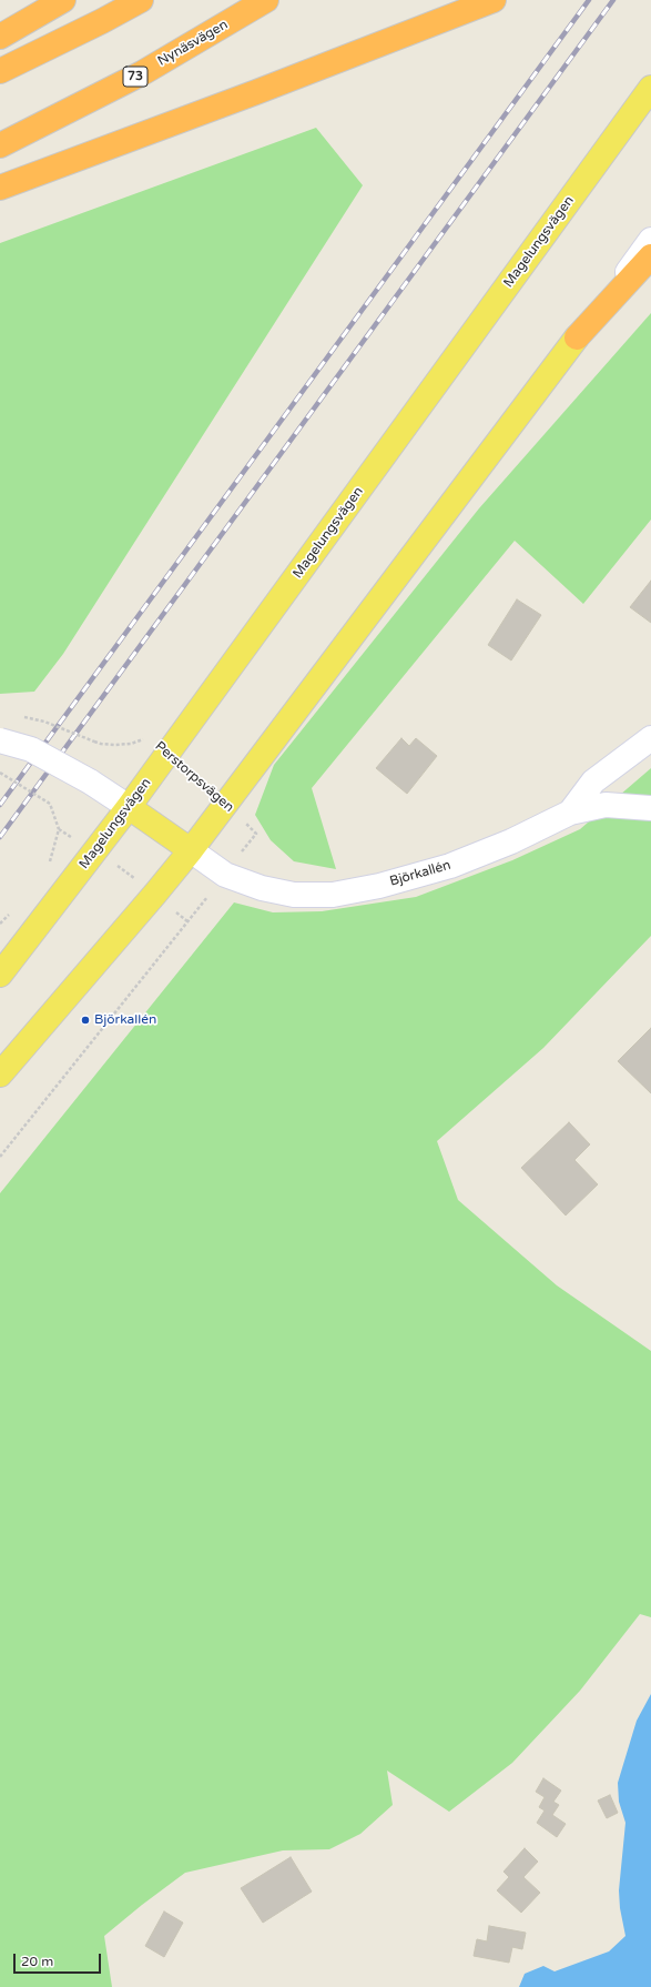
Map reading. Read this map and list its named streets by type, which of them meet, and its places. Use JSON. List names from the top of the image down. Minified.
{"streets":{"highway":["Nynäsvägen","73"],"main road":["Magelungsvägen"],"street":["Björkallén"],"path":["Perstorpsvägen"]},"crossings":[["Magelungsvägen","Perstorpsvägen"],["Perstorpsvägen","Björkallén"]],"places":["Björkallén"],"scale_bar":"20 m"}
